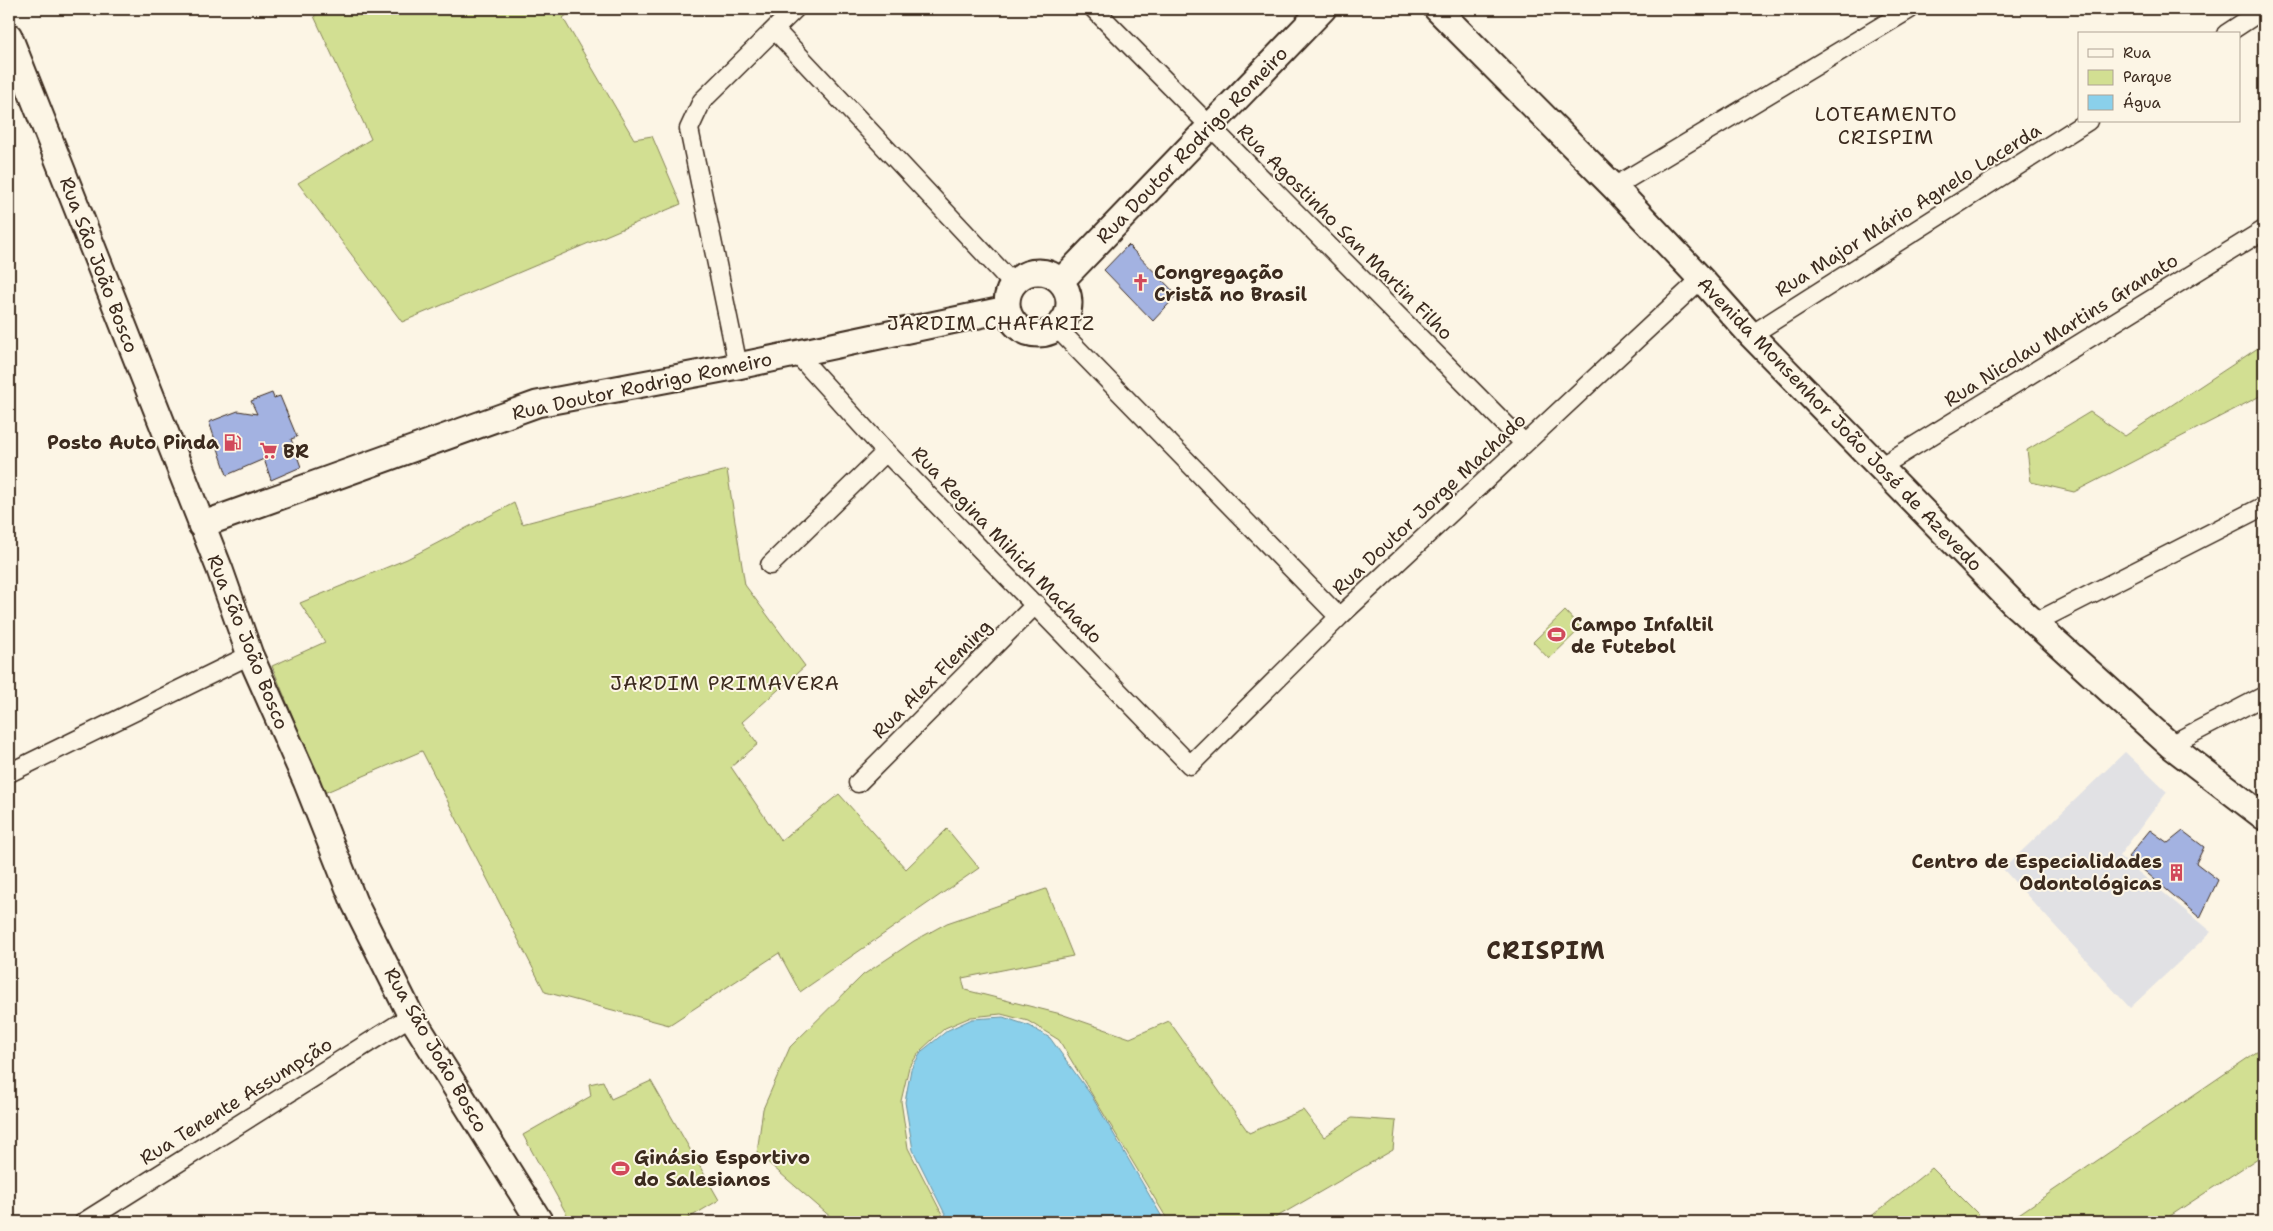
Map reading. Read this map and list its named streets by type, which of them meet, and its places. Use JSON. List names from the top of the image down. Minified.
{"streets":{"street":["Rua Doutor Rodrigo Romeiro","Rua Major Mário Agnelo Lacerda","Rua Agostinho San Martin Filho","Rua São João Bosco","Rua Nicolau Martins Granato","Avenida Monsenhor João José de Azevedo","Rua Doutor Jorge Machado","Rua Regina Mihich Machado","Rua Alex Fleming","Rua Tenente Assumpção"]},"crossings":[["Rua Doutor Rodrigo Romeiro","Rua Agostinho San Martin Filho"],["Rua Doutor Rodrigo Romeiro","Rua São João Bosco"],["Rua Doutor Rodrigo Romeiro","Rua Regina Mihich Machado"],["Rua Major Mário Agnelo Lacerda","Avenida Monsenhor João José de Azevedo"],["Rua Agostinho San Martin Filho","Rua Doutor Jorge Machado"],["Rua São João Bosco","Rua Tenente Assumpção"],["Rua Nicolau Martins Granato","Avenida Monsenhor João José de Azevedo"],["Avenida Monsenhor João José de Azevedo","Rua Doutor Jorge Machado"],["Rua Doutor Jorge Machado","Rua Regina Mihich Machado"],["Rua Regina Mihich Machado","Rua Alex Fleming"]],"districts":["LOTEAMENTO CRISPIM","JARDIM CHAFARIZ","JARDIM PRIMAVERA","CRISPIM"],"places":{"church":["Congregação Cristã no Brasil"],"fuel station":["Posto Auto Pinda"],"supermarket":["BR"],"sports":["Campo Infaltil de Futebol","Ginásio Esportivo do Salesianos"],"building":["Centro de Especialidades Odontológicas"]},"legend":["Rua","Parque","Água"]}
